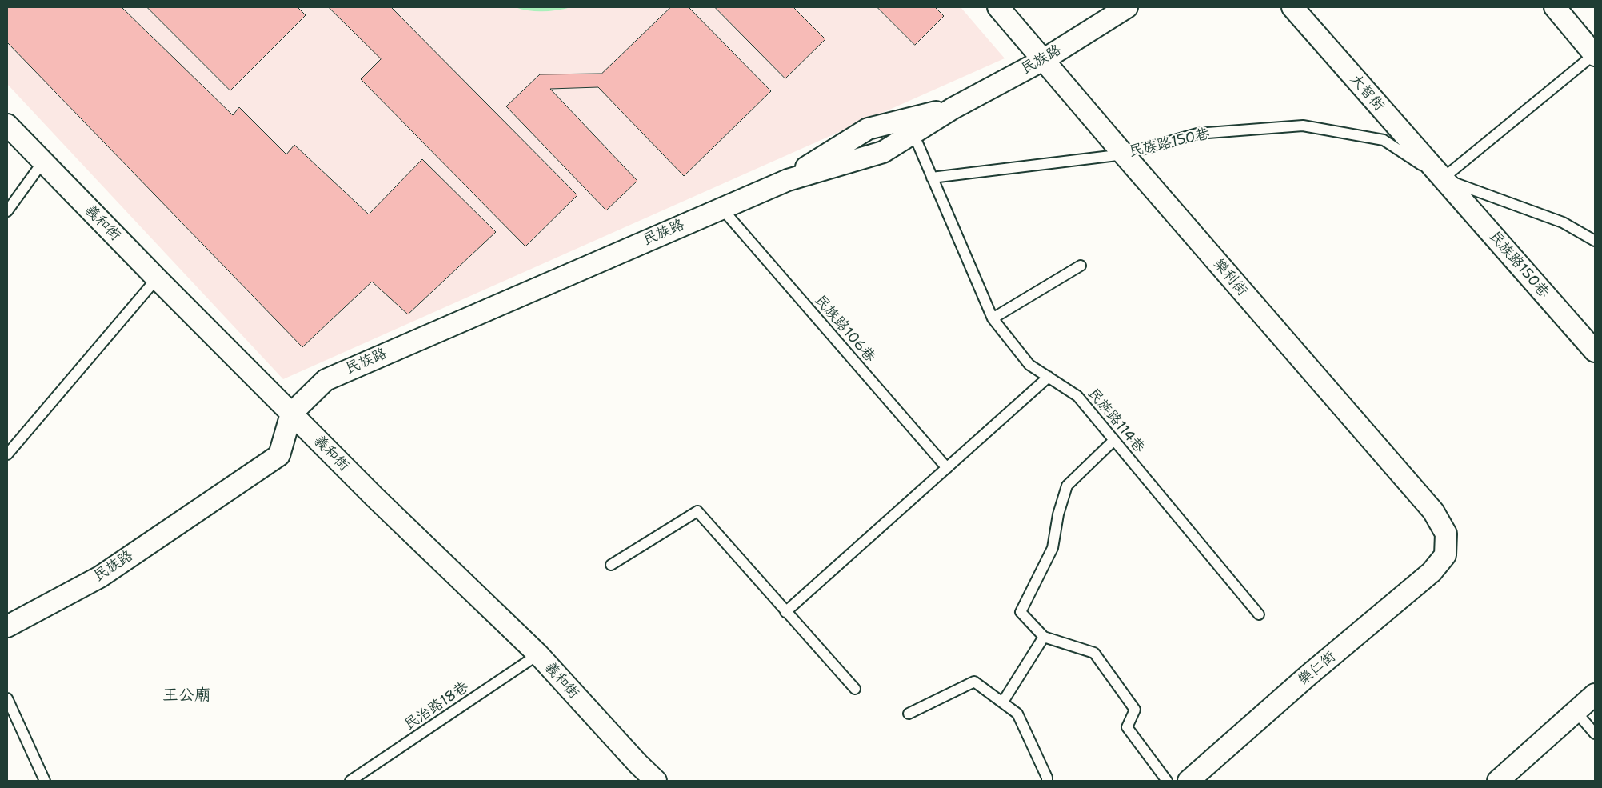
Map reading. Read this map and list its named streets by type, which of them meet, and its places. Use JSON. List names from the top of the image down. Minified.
{"streets":{"street":["民族路","大智街","民族路150巷","義和街","樂利街","樂仁街"],"lane":["民族路106巷","民族路114巷","民治路18巷"]},"crossings":[["民族路","義和街"],["民族路","樂利街"],["民族路","民族路106巷"],["民族路","民族路114巷"],["大智街","民族路150巷"],["民族路150巷","樂利街"],["民族路150巷","民族路114巷"],["義和街","民治路18巷"],["樂利街","樂仁街"]],"districts":["王公廟"]}
